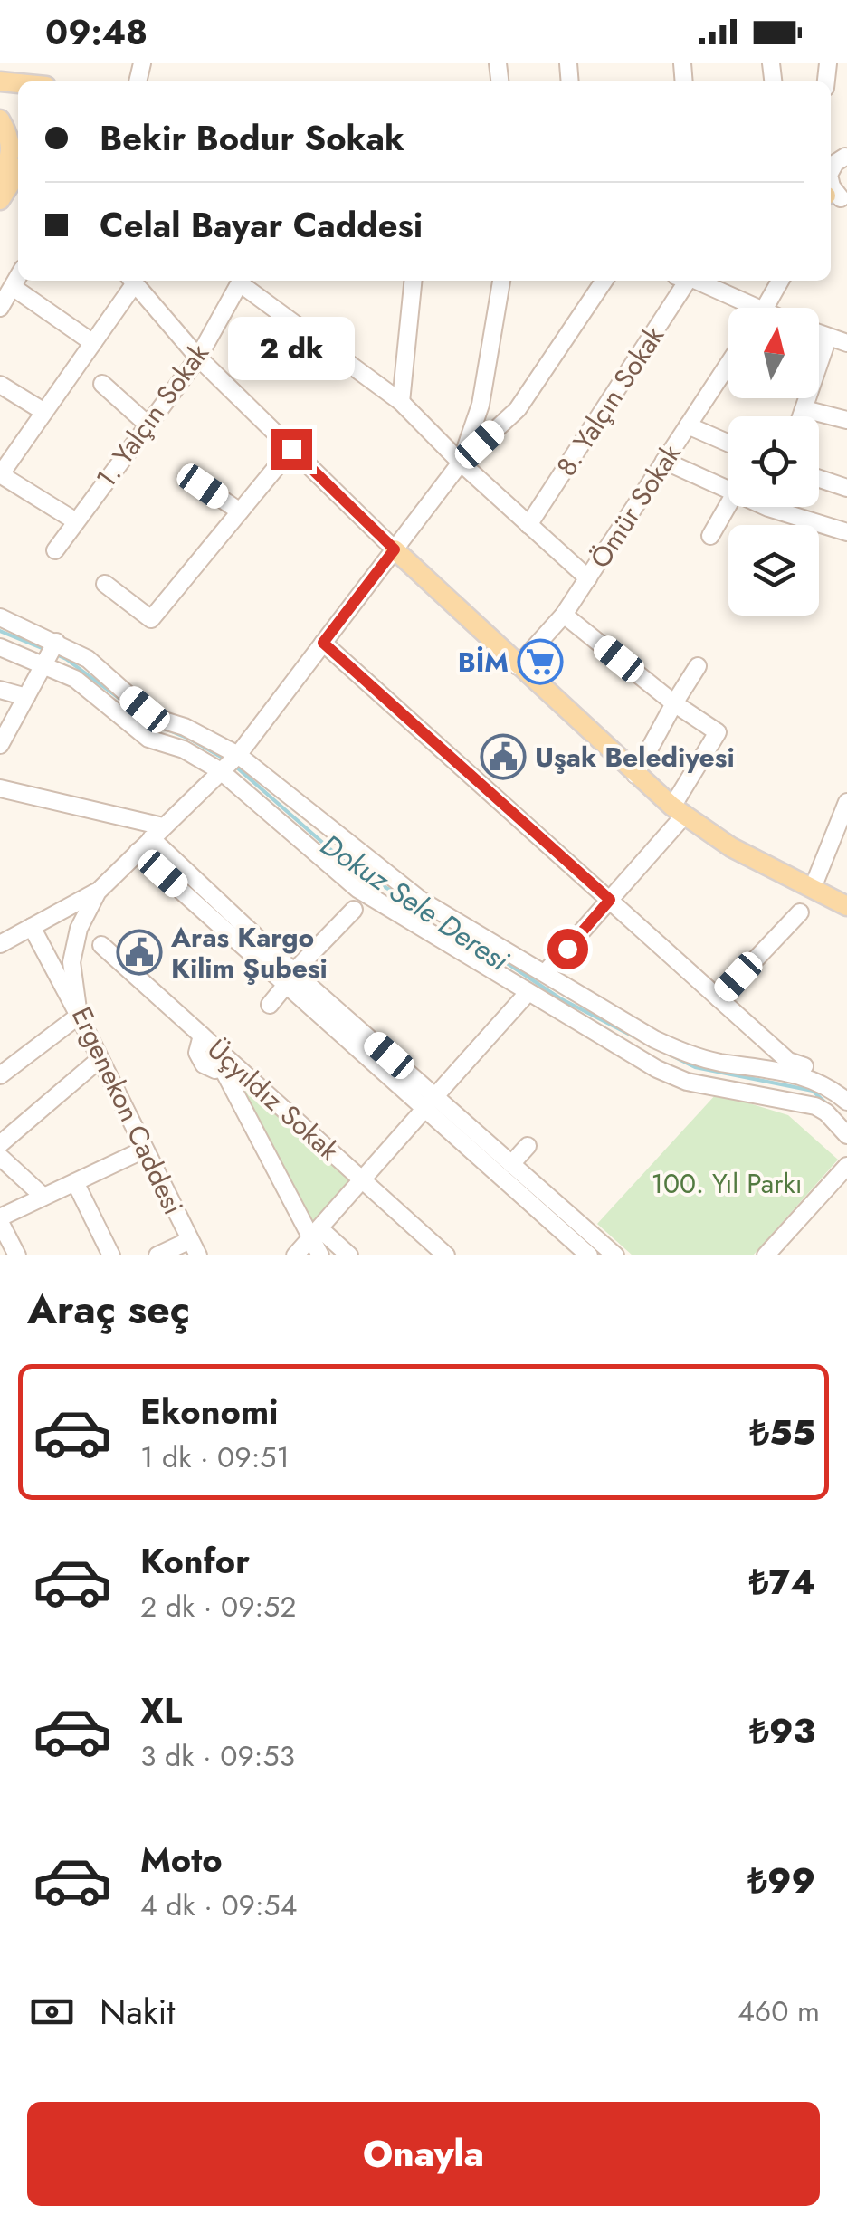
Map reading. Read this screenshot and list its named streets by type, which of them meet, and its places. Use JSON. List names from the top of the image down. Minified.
{"streets":{"street":["8. Yalçın Sokak","1. Yalçın Sokak","Ömür Sokak","Üçyıldız Sokak","Ergenekon Caddesi"]},"water":["Dokuz Sele Deresi"],"parks":["100. Yıl Parkı"],"places":{"supermarket":["BİM"],"public building":["Uşak Belediyesi","Aras Kargo Kilim Şubesi"]},"north":"top","page":{"status":"09:48","banner":["Bekir Bodur Sokak","Celal Bayar Caddesi"],"bubble":"2 dk","heading":"Araç seç","list":[{"name":"Ekonomi","note":"1 dk · 09:51","value":"₺55"},{"name":"Konfor","note":"2 dk · 09:52","value":"₺74"},{"name":"XL","note":"3 dk · 09:53","value":"₺93"},{"name":"Moto","note":"4 dk · 09:54","value":"₺99"}],"pay":["Nakit","460 m"],"buttons":"Onayla"}}
